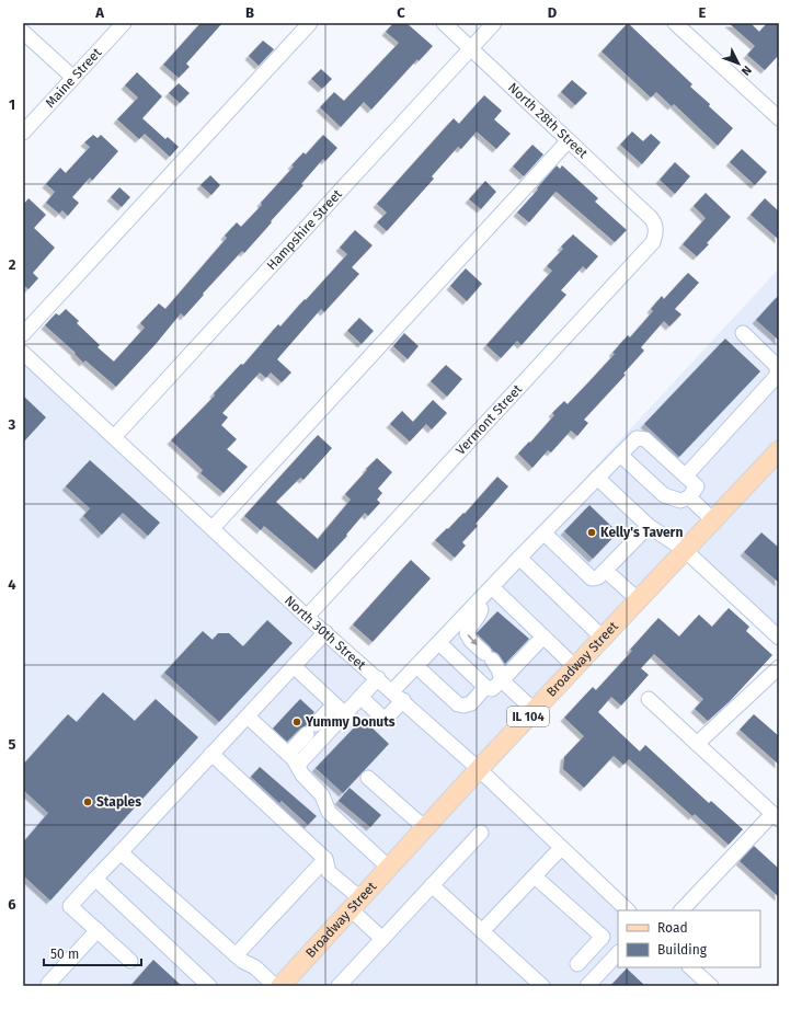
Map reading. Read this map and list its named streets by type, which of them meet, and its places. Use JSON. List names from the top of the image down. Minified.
{"streets":{"main road":["Broadway Street","IL 104"],"street":["Maine Street","North 28th Street","Hampshire Street","Vermont Street","North 30th Street"]},"crossings":[["North 28th Street","Hampshire Street"],["North 28th Street","Vermont Street"],["Hampshire Street","North 30th Street"],["Vermont Street","North 30th Street"],["North 30th Street","Broadway Street"]],"places":["Kelly's Tavern","Yummy Donuts","Staples"],"legend":["Road","Building"],"scale_bar":"50 m","north":"bottom right","grid":{"columns":["A","B","C","D","E"],"rows":["1","2","3","4","5","6"]}}
